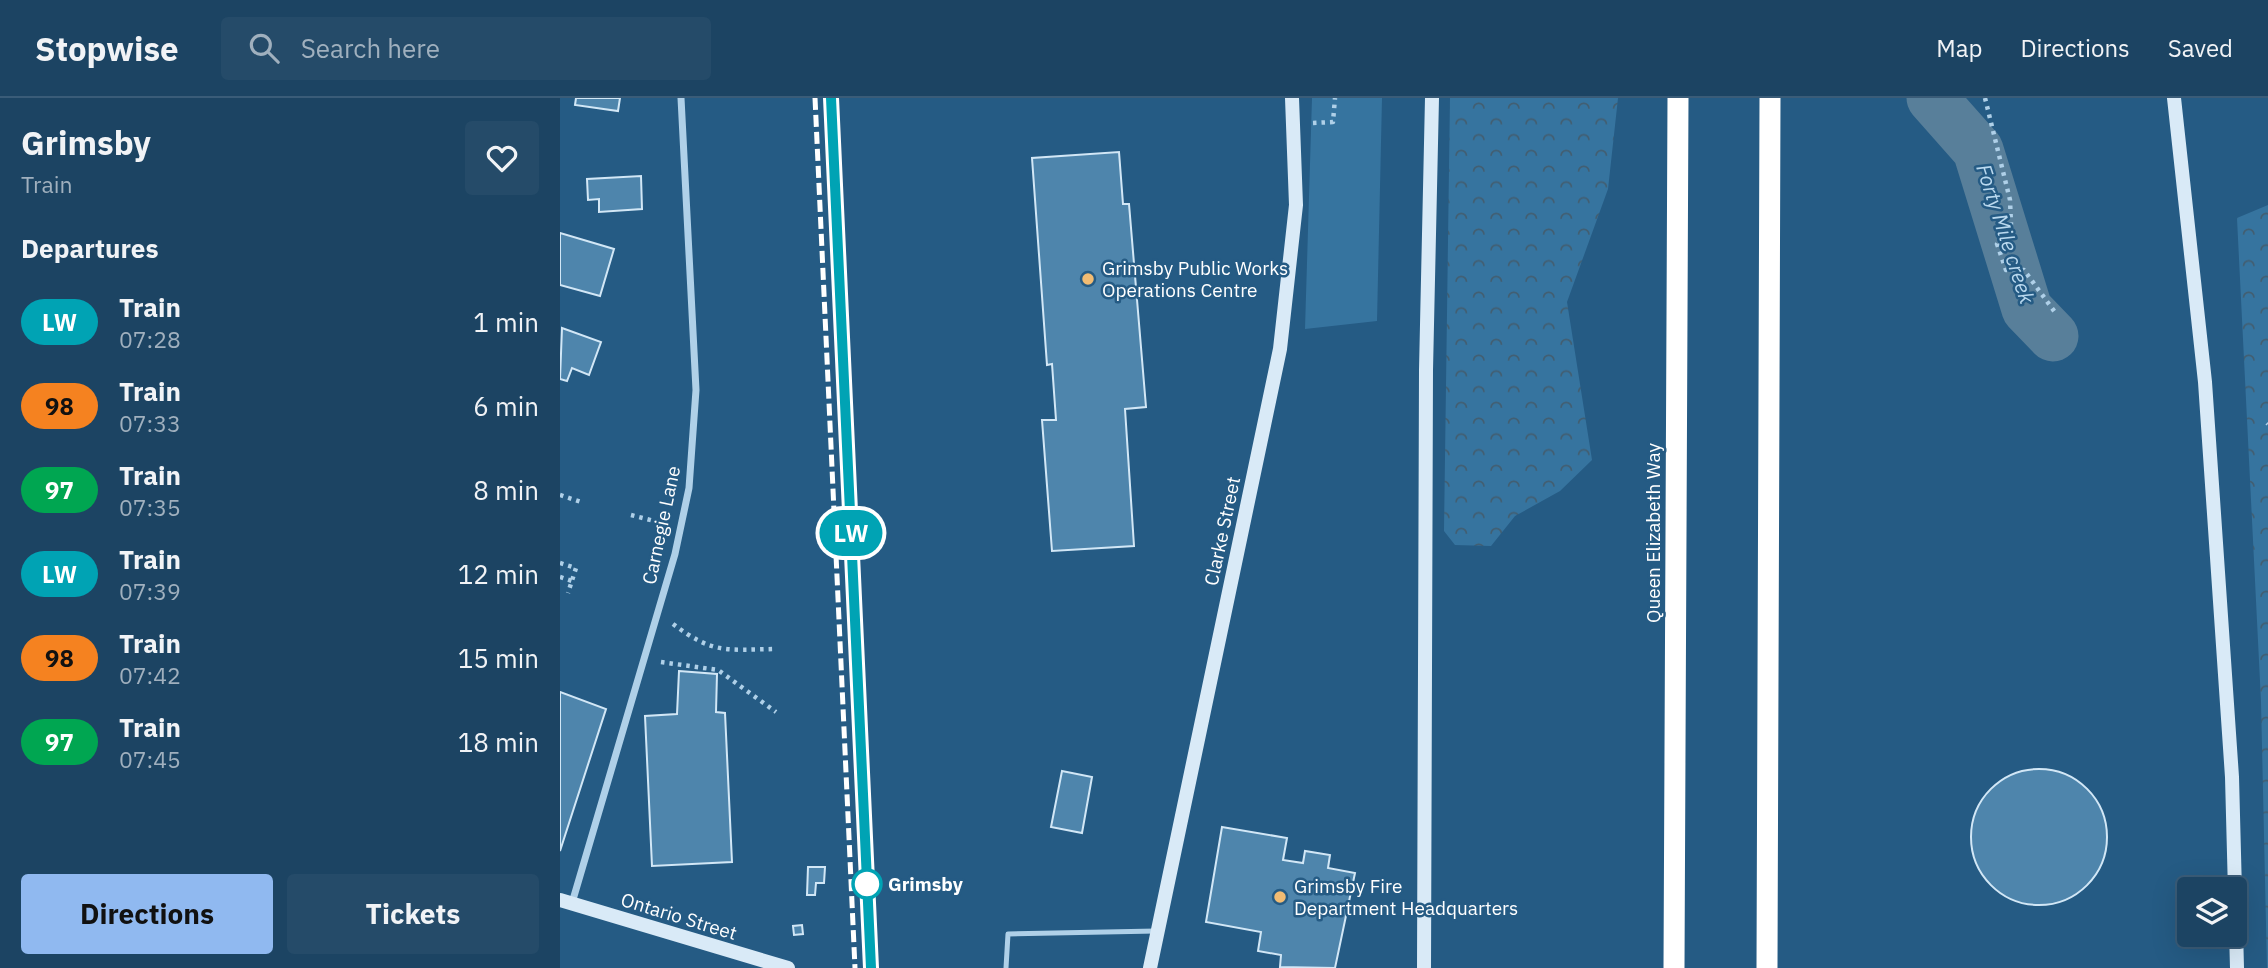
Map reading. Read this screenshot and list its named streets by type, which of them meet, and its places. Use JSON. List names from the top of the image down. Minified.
{"streets":{"highway":["Queen Elizabeth Way"],"main road":["Clarke Street","Ontario Street"],"street":["Carnegie Lane"]},"crossings":[["Carnegie Lane","Ontario Street"]],"water":["Forty Mile creek"],"places":["Grimsby Public Works Operations Centre","Grimsby","Grimsby Fire Department Headquarters"],"page":{"header":"Stopwise","search":"Search here","nav":["Map","Directions","Saved"],"heading":[["Grimsby","Train"],"Departures"],"on_map":"LW","list":[{"mark":"LW","name":"Train","note":"07:28","value":"1 min"},{"mark":"98","name":"Train","note":"07:33","value":"6 min"},{"mark":"97","name":"Train","note":"07:35","value":"8 min"},{"mark":"LW","name":"Train","note":"07:39","value":"12 min"},{"mark":"98","name":"Train","note":"07:42","value":"15 min"},{"mark":"97","name":"Train","note":"07:45","value":"18 min"}],"buttons":["Directions","Tickets"]}}
